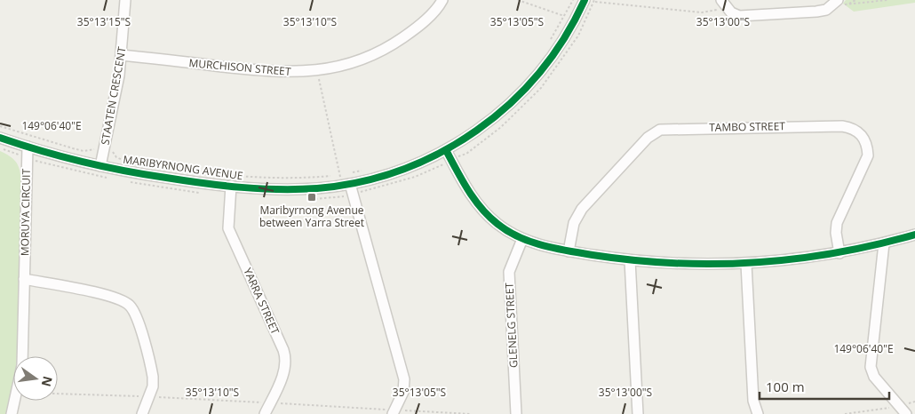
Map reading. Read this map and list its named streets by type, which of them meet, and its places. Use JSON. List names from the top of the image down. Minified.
{"streets":{"street":["MURCHISON STREET","STAATEN CRESCENT","TAMBO STREET","MARIBYRNONG AVENUE","MORUYA CIRCUIT","YARRA STREET","GLENELG STREET"]},"crossings":[["MURCHISON STREET","STAATEN CRESCENT"],["STAATEN CRESCENT","MARIBYRNONG AVENUE"],["MARIBYRNONG AVENUE","MORUYA CIRCUIT"],["MARIBYRNONG AVENUE","YARRA STREET"]],"places":{"transit":["Maribyrnong Avenue between Yarra Street"]},"scale_bar":"100 m","north":"right","coordinates":["35°13'15\"S","35°13'10\"S","35°13'05\"S","35°13'00\"S","149°06'40\"E"]}
